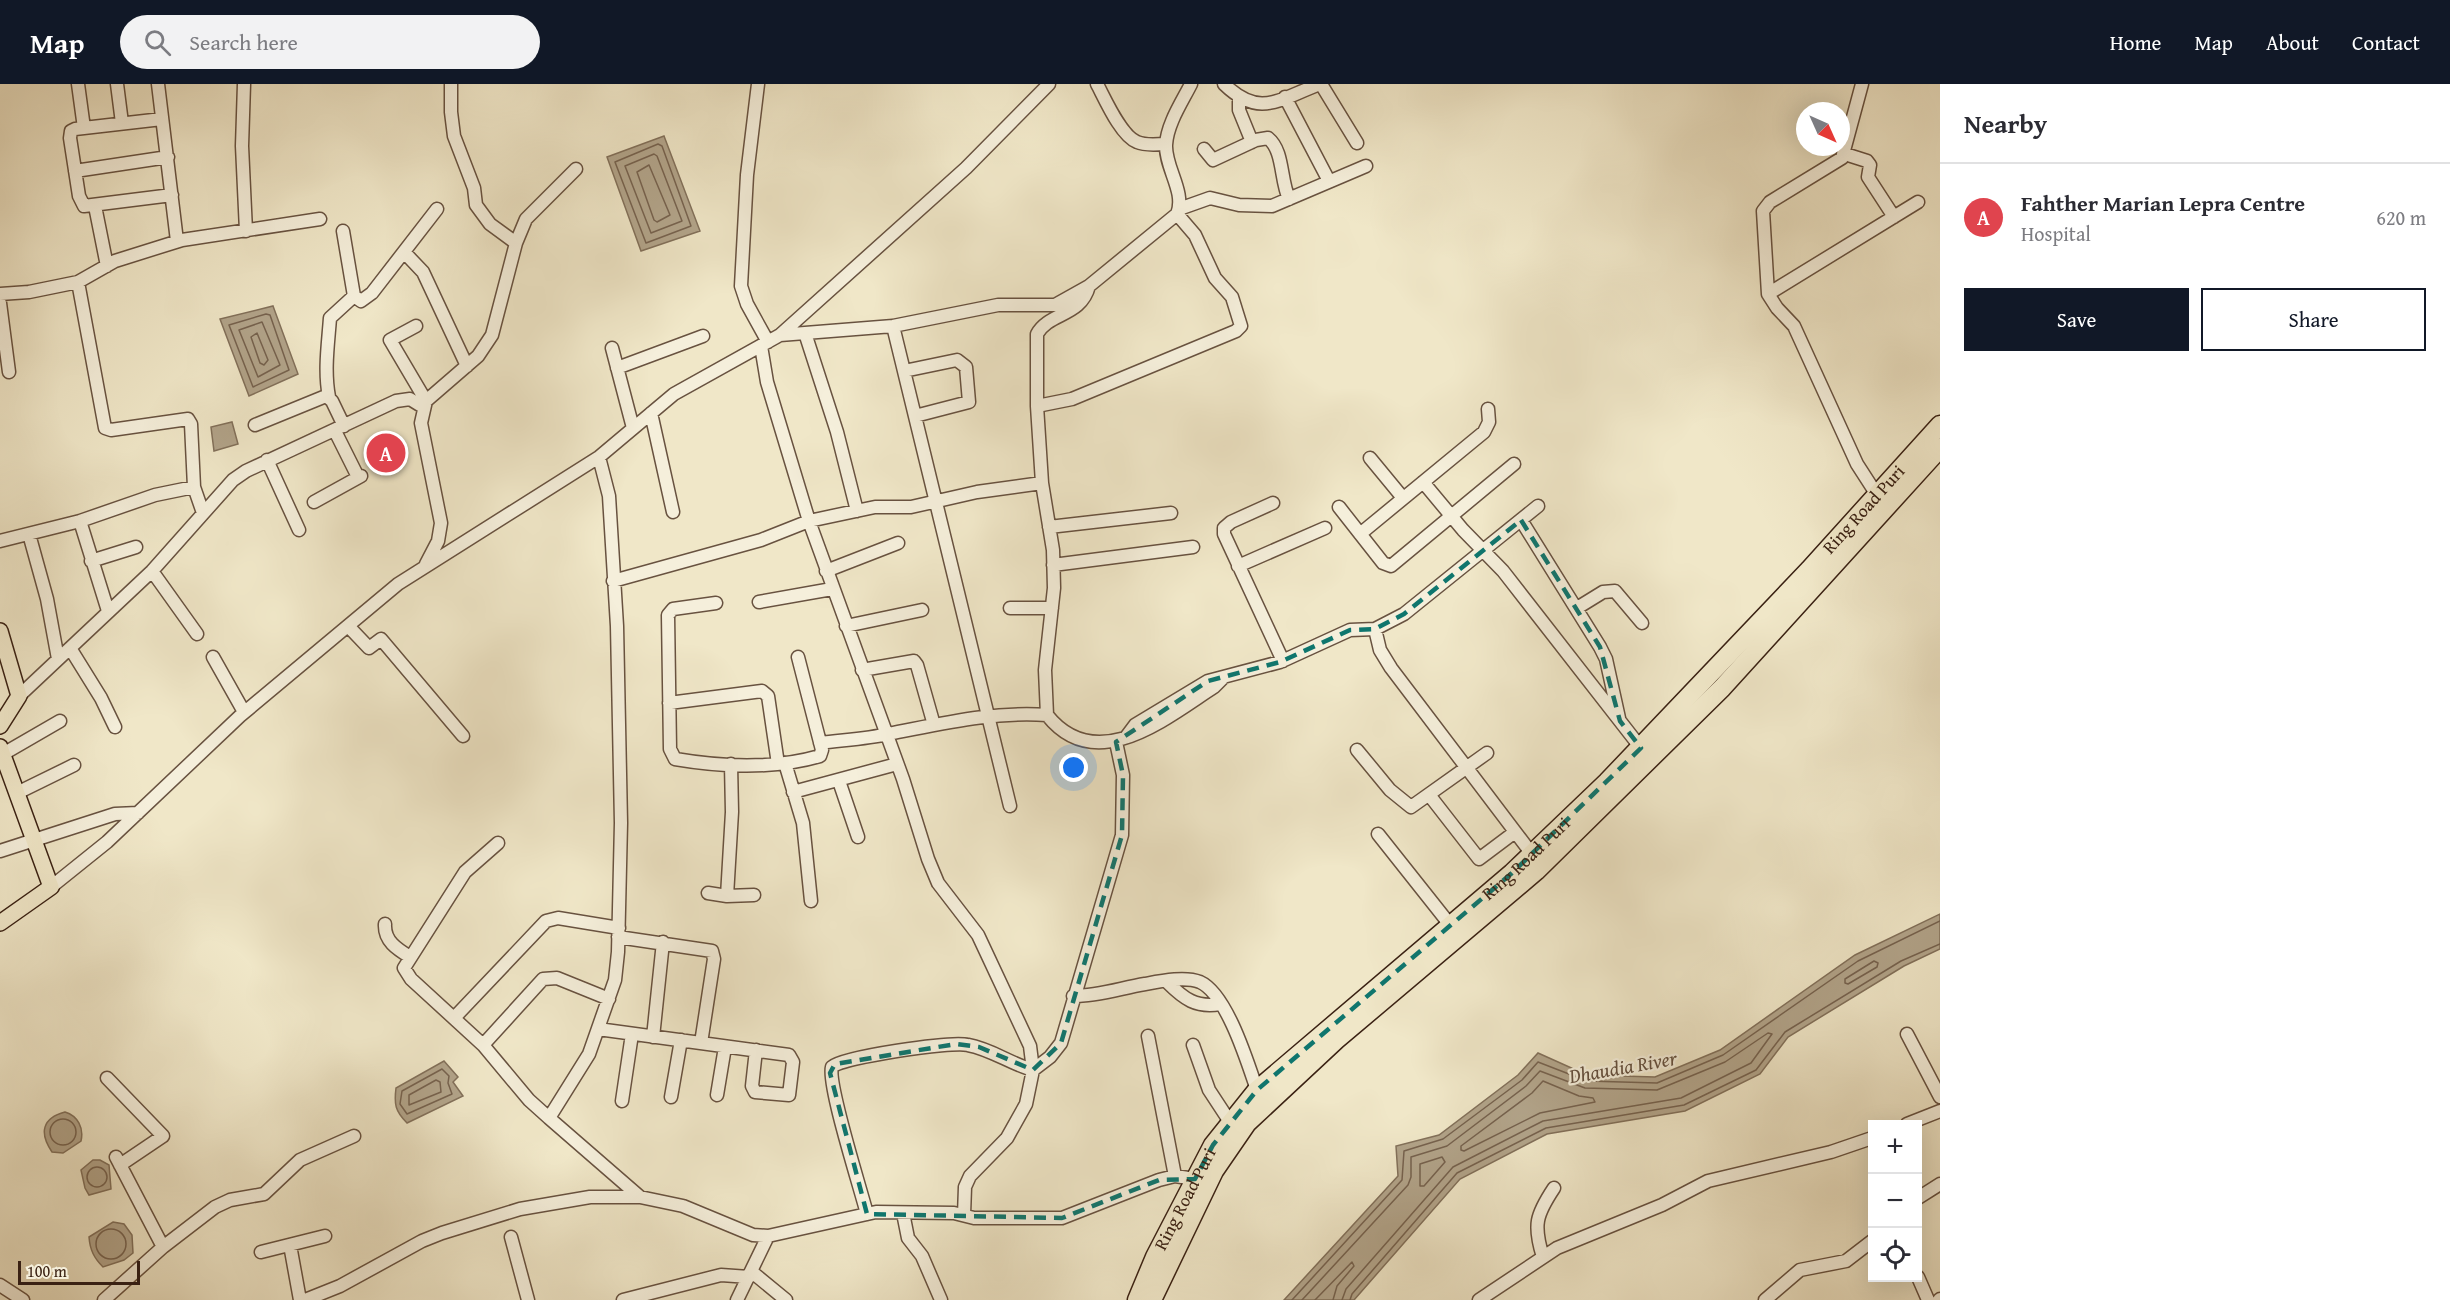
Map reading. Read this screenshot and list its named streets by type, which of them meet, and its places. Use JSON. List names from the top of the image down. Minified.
{"streets":{"highway":["Ring Road Puri"]},"water":["Dhaudia River"],"scale_bar":"100 m","north":"bottom right","page":{"header":"Map","search":"Search here","nav":["Home","Map","About","Contact"],"heading":"Nearby","list":[{"mark":"A","name":"Fahther Marian Lepra Centre","note":"Hospital","value":"620 m"}],"buttons":["Save","Share"],"pins":"A","map_buttons":["+","−"],"scale":"100 m"}}
